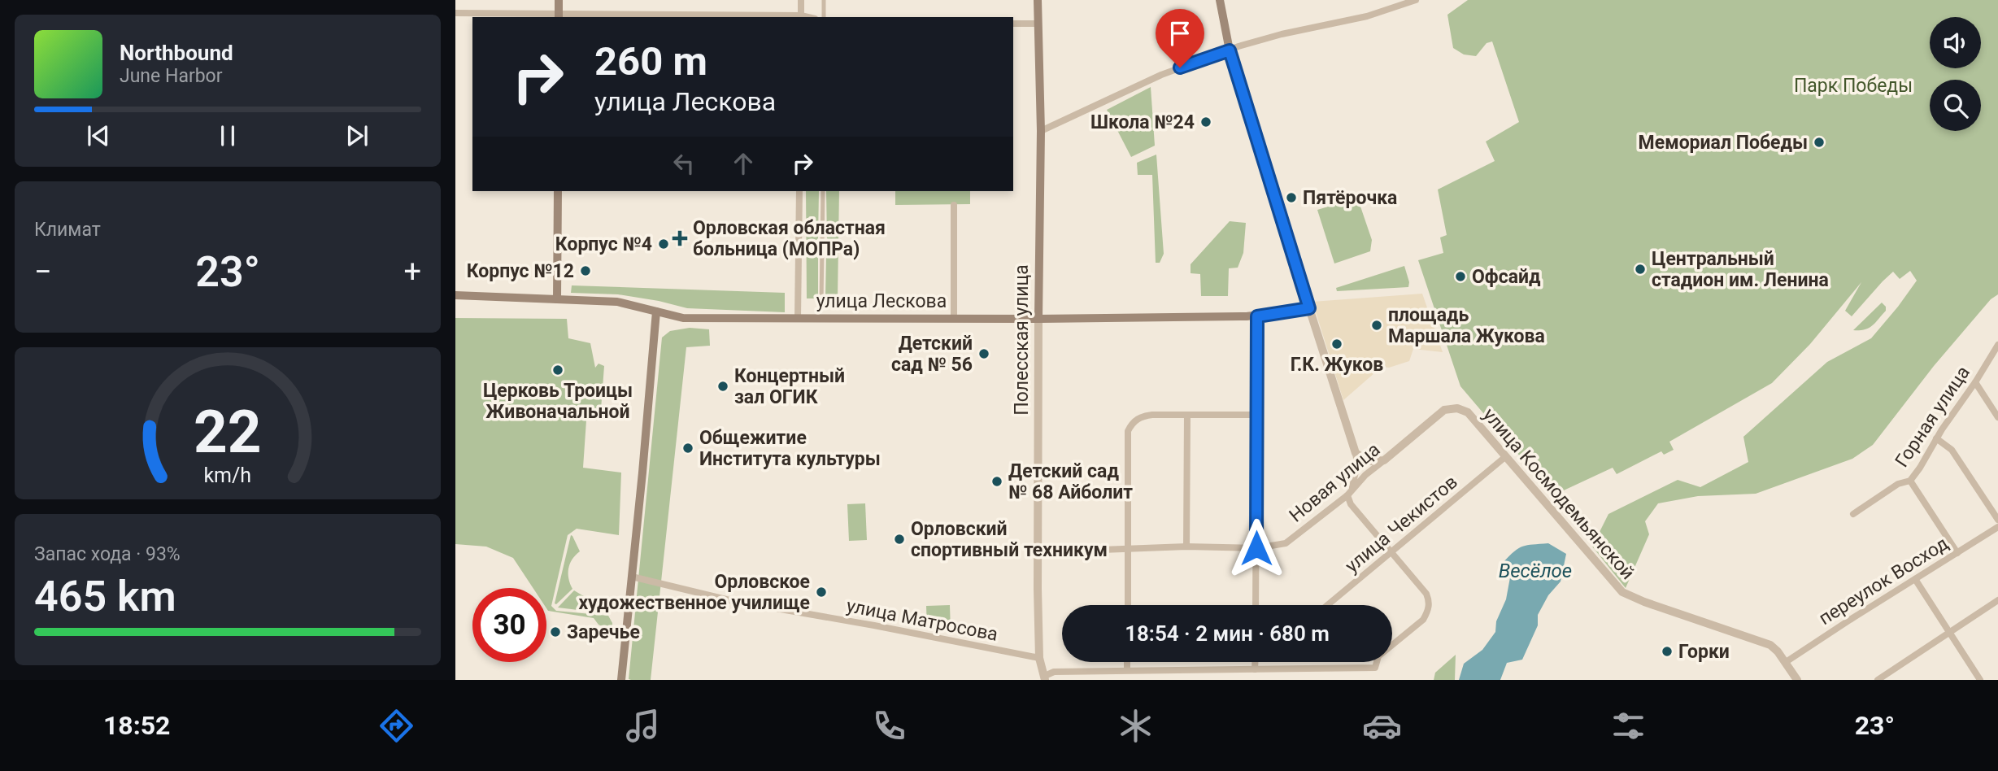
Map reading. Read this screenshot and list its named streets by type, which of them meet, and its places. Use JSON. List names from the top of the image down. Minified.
{"streets":{"main road":["улица Лескова","Полесская улица"],"street":["Горная улица","Новая улица","улица Космодемьянской","улица Чекистов","переулок Восход","улица Матросова"]},"crossings":[["улица Лескова","Полесская улица"],["Полесская улица","Новая улица"],["Полесская улица","улица Матросова"],["Новая улица","улица Космодемьянской"],["улица Космодемьянской","улица Чекистов"],["улица Космодемьянской","переулок Восход"]],"water":["Весёлое"],"parks":["Парк Победы"],"places":{"other":["Школа №24","Мемориал Победы","Пятёрочка","Корпус №4","Центральный стадион им. Ленина","Корпус №12","Офсайд","площадь Маршала Жукова","Г.К. Жуков","Детский сад № 56","Церковь Троицы Живоначальной","Концертный зал ОГИК","Общежитие Института культуры","Детский сад № 68 Айболит","Орловский спортивный техникум","Орловское художественное училище","Заречье","Горки"],"health":["Орловская областная больница (МОПРа)"]},"page":{"turn":["260 m","улица Лескова"],"song":["Northbound","June Harbor"],"tile":["Климат",["Запас хода · 93%","465 km"]],"heat":["−","23°","+"],"limit":"30","trip":"18:54 · 2 мин · 680 m","tabs":["18:52","23°"],"gauge":["22","km/h"]}}
